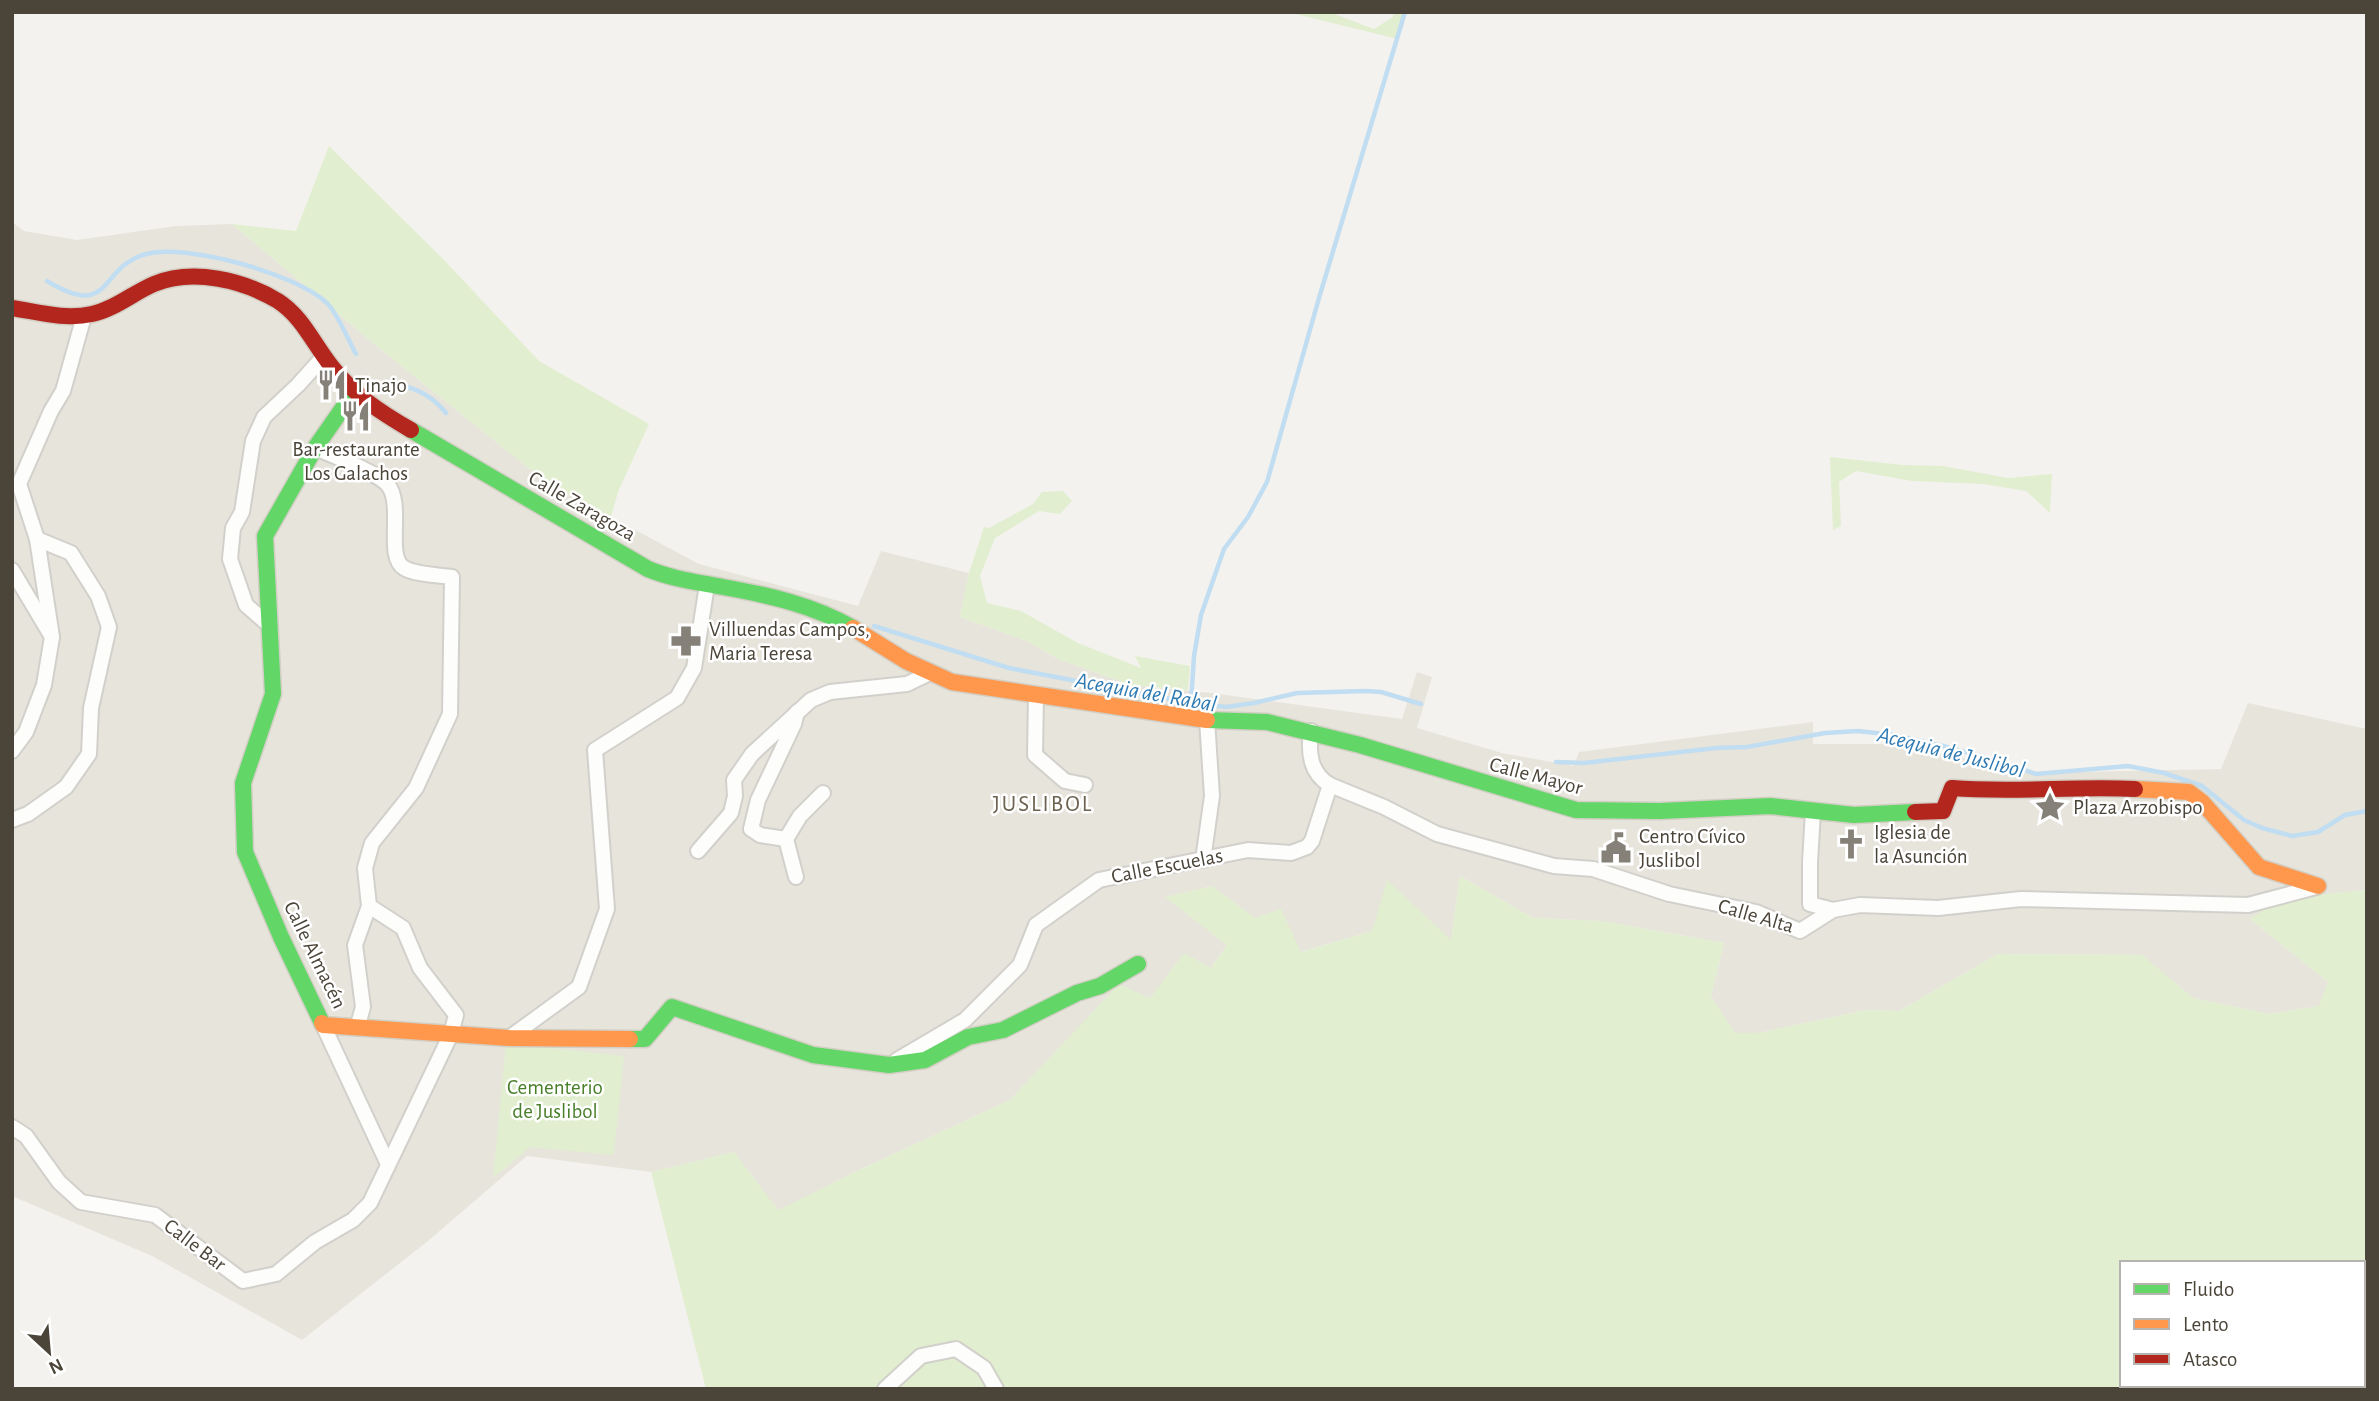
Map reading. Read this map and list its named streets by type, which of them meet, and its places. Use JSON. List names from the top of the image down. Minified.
{"streets":{"street":["Calle Zaragoza","Calle Mayor","Calle Escuelas","Calle Alta","Calle Almacén","Calle Bar"]},"crossings":[["Calle Zaragoza","Calle Mayor"],["Calle Zaragoza","Calle Almacén"],["Calle Mayor","Calle Alta"],["Calle Escuelas","Calle Alta"],["Calle Escuelas","Calle Almacén"]],"districts":["JUSLIBOL"],"water":["Acequia del Rabal","Acequia de Juslibol"],"parks":["Cementerio de Juslibol"],"places":{"restaurant":["Tinajo","Bar-restaurante Los Galachos"],"pharmacy":["Villuendas Campos, Maria Teresa"],"place":["Plaza Arzobispo"],"church":["Iglesia de la Asunción"],"public building":["Centro Cívico Juslibol"]},"legend":["Fluido","Lento","Atasco"],"north":"bottom right"}
